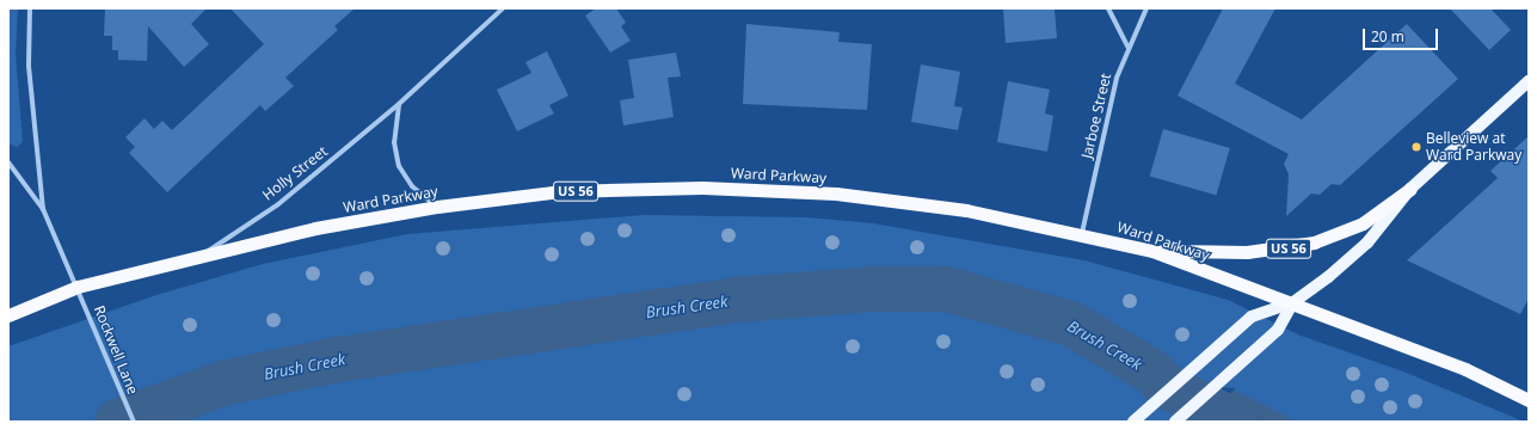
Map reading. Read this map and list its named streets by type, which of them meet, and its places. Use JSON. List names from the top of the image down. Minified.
{"streets":{"highway":["Ward Parkway","US 56"],"street":["Jarboe Street","Holly Street","Rockwell Lane"]},"crossings":[["Jarboe Street","Ward Parkway"],["Holly Street","Ward Parkway"],["Ward Parkway","US 56"],["Ward Parkway","Rockwell Lane"]],"water":["Brush Creek"],"places":["Belleview at Ward Parkway"],"scale_bar":"20 m"}
